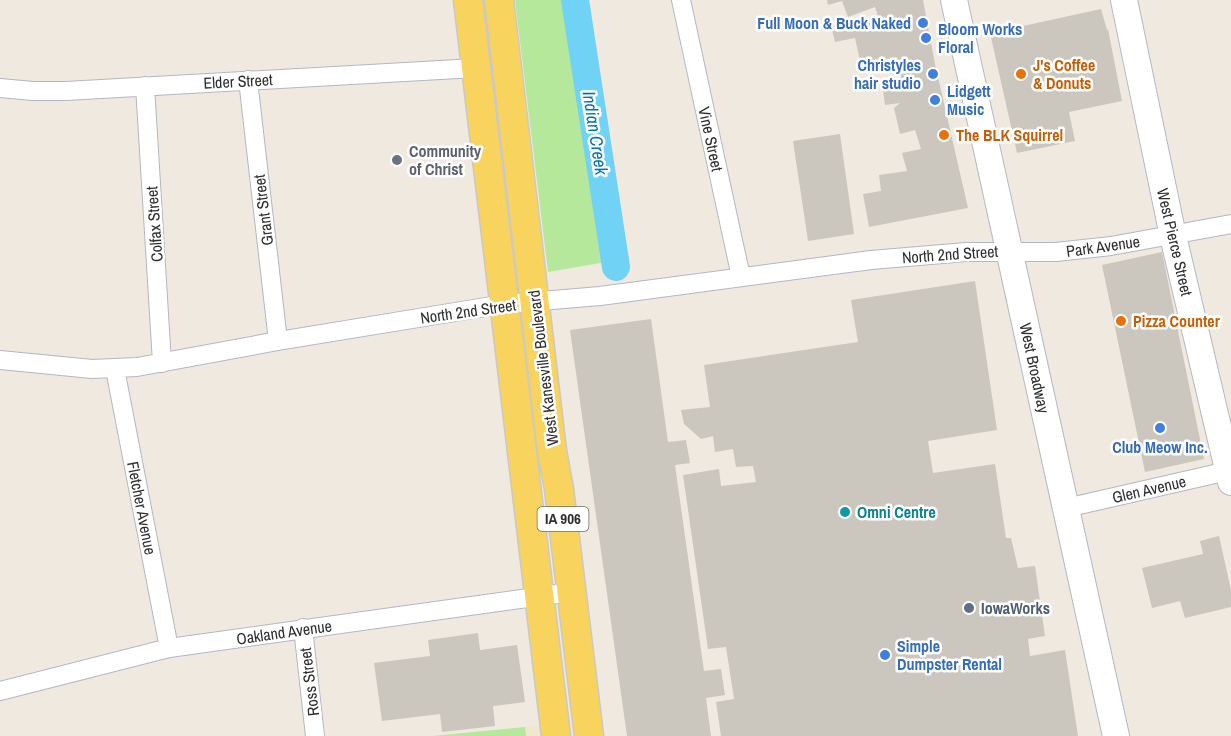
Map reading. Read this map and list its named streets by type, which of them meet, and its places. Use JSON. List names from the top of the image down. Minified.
{"streets":{"main road":["West Pierce Street","West Kanesville Boulevard","West Broadway","IA 906"],"street":["Elder Street","Vine Street","Grant Street","Colfax Street","Park Avenue","North 2nd Street","Glen Avenue","Fletcher Avenue","Oakland Avenue","Ross Street"]},"crossings":[["Elder Street","Grant Street"],["Elder Street","Colfax Street"],["Elder Street","West Kanesville Boulevard"],["Vine Street","North 2nd Street"],["Grant Street","North 2nd Street"],["Colfax Street","North 2nd Street"],["West Pierce Street","Park Avenue"],["West Pierce Street","Glen Avenue"],["Park Avenue","North 2nd Street"],["Park Avenue","West Broadway"],["North 2nd Street","West Kanesville Boulevard"],["North 2nd Street","West Broadway"],["North 2nd Street","Fletcher Avenue"],["West Kanesville Boulevard","Oakland Avenue"],["West Broadway","Glen Avenue"],["Fletcher Avenue","Oakland Avenue"],["Oakland Avenue","Ross Street"]],"water":["Indian Creek"],"places":["Full Moon & Buck Naked","Bloom Works Floral","Christyles hair studio","J's Coffee & Donuts","Lidgett Music","The BLK Squirrel","Community of Christ","Pizza Counter","Club Meow Inc.","Omni Centre","IowaWorks","Simple Dumpster Rental"]}
